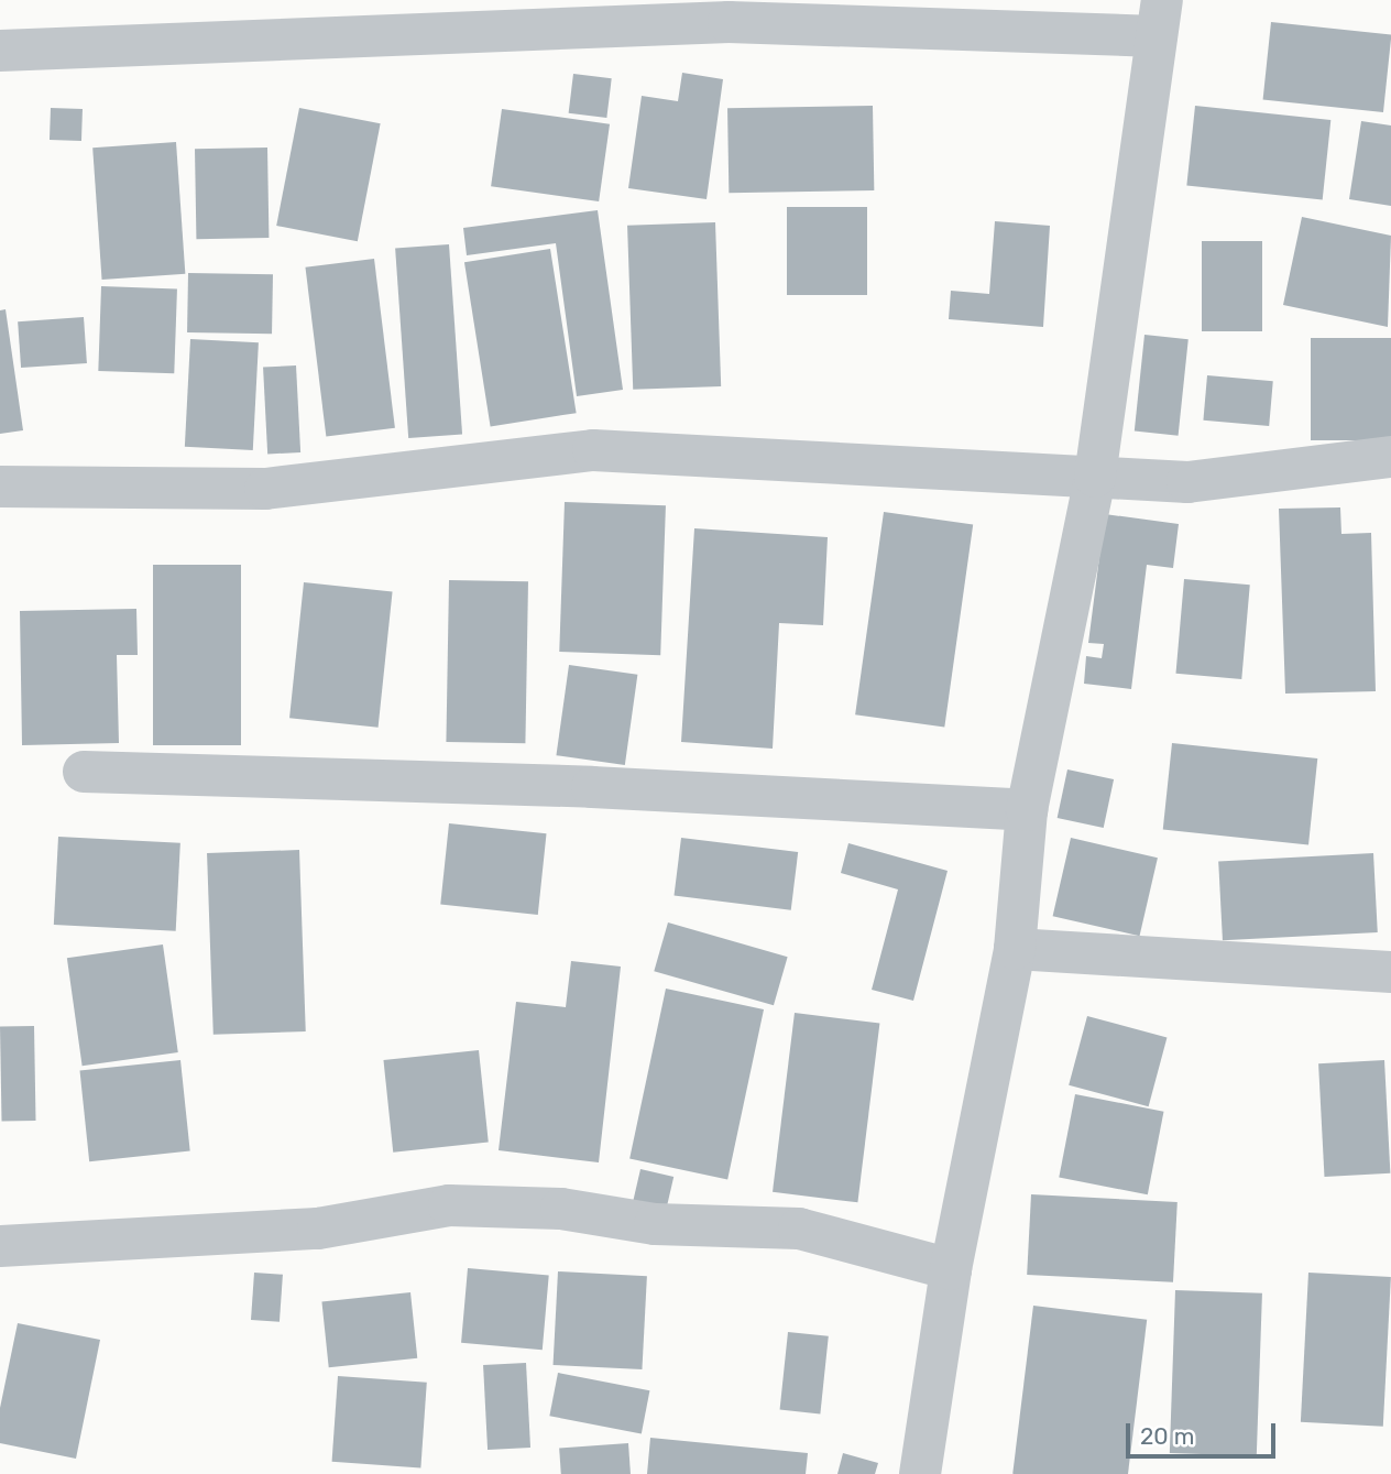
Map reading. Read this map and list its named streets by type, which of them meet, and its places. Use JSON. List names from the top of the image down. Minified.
{"scale_bar":"20 m"}
